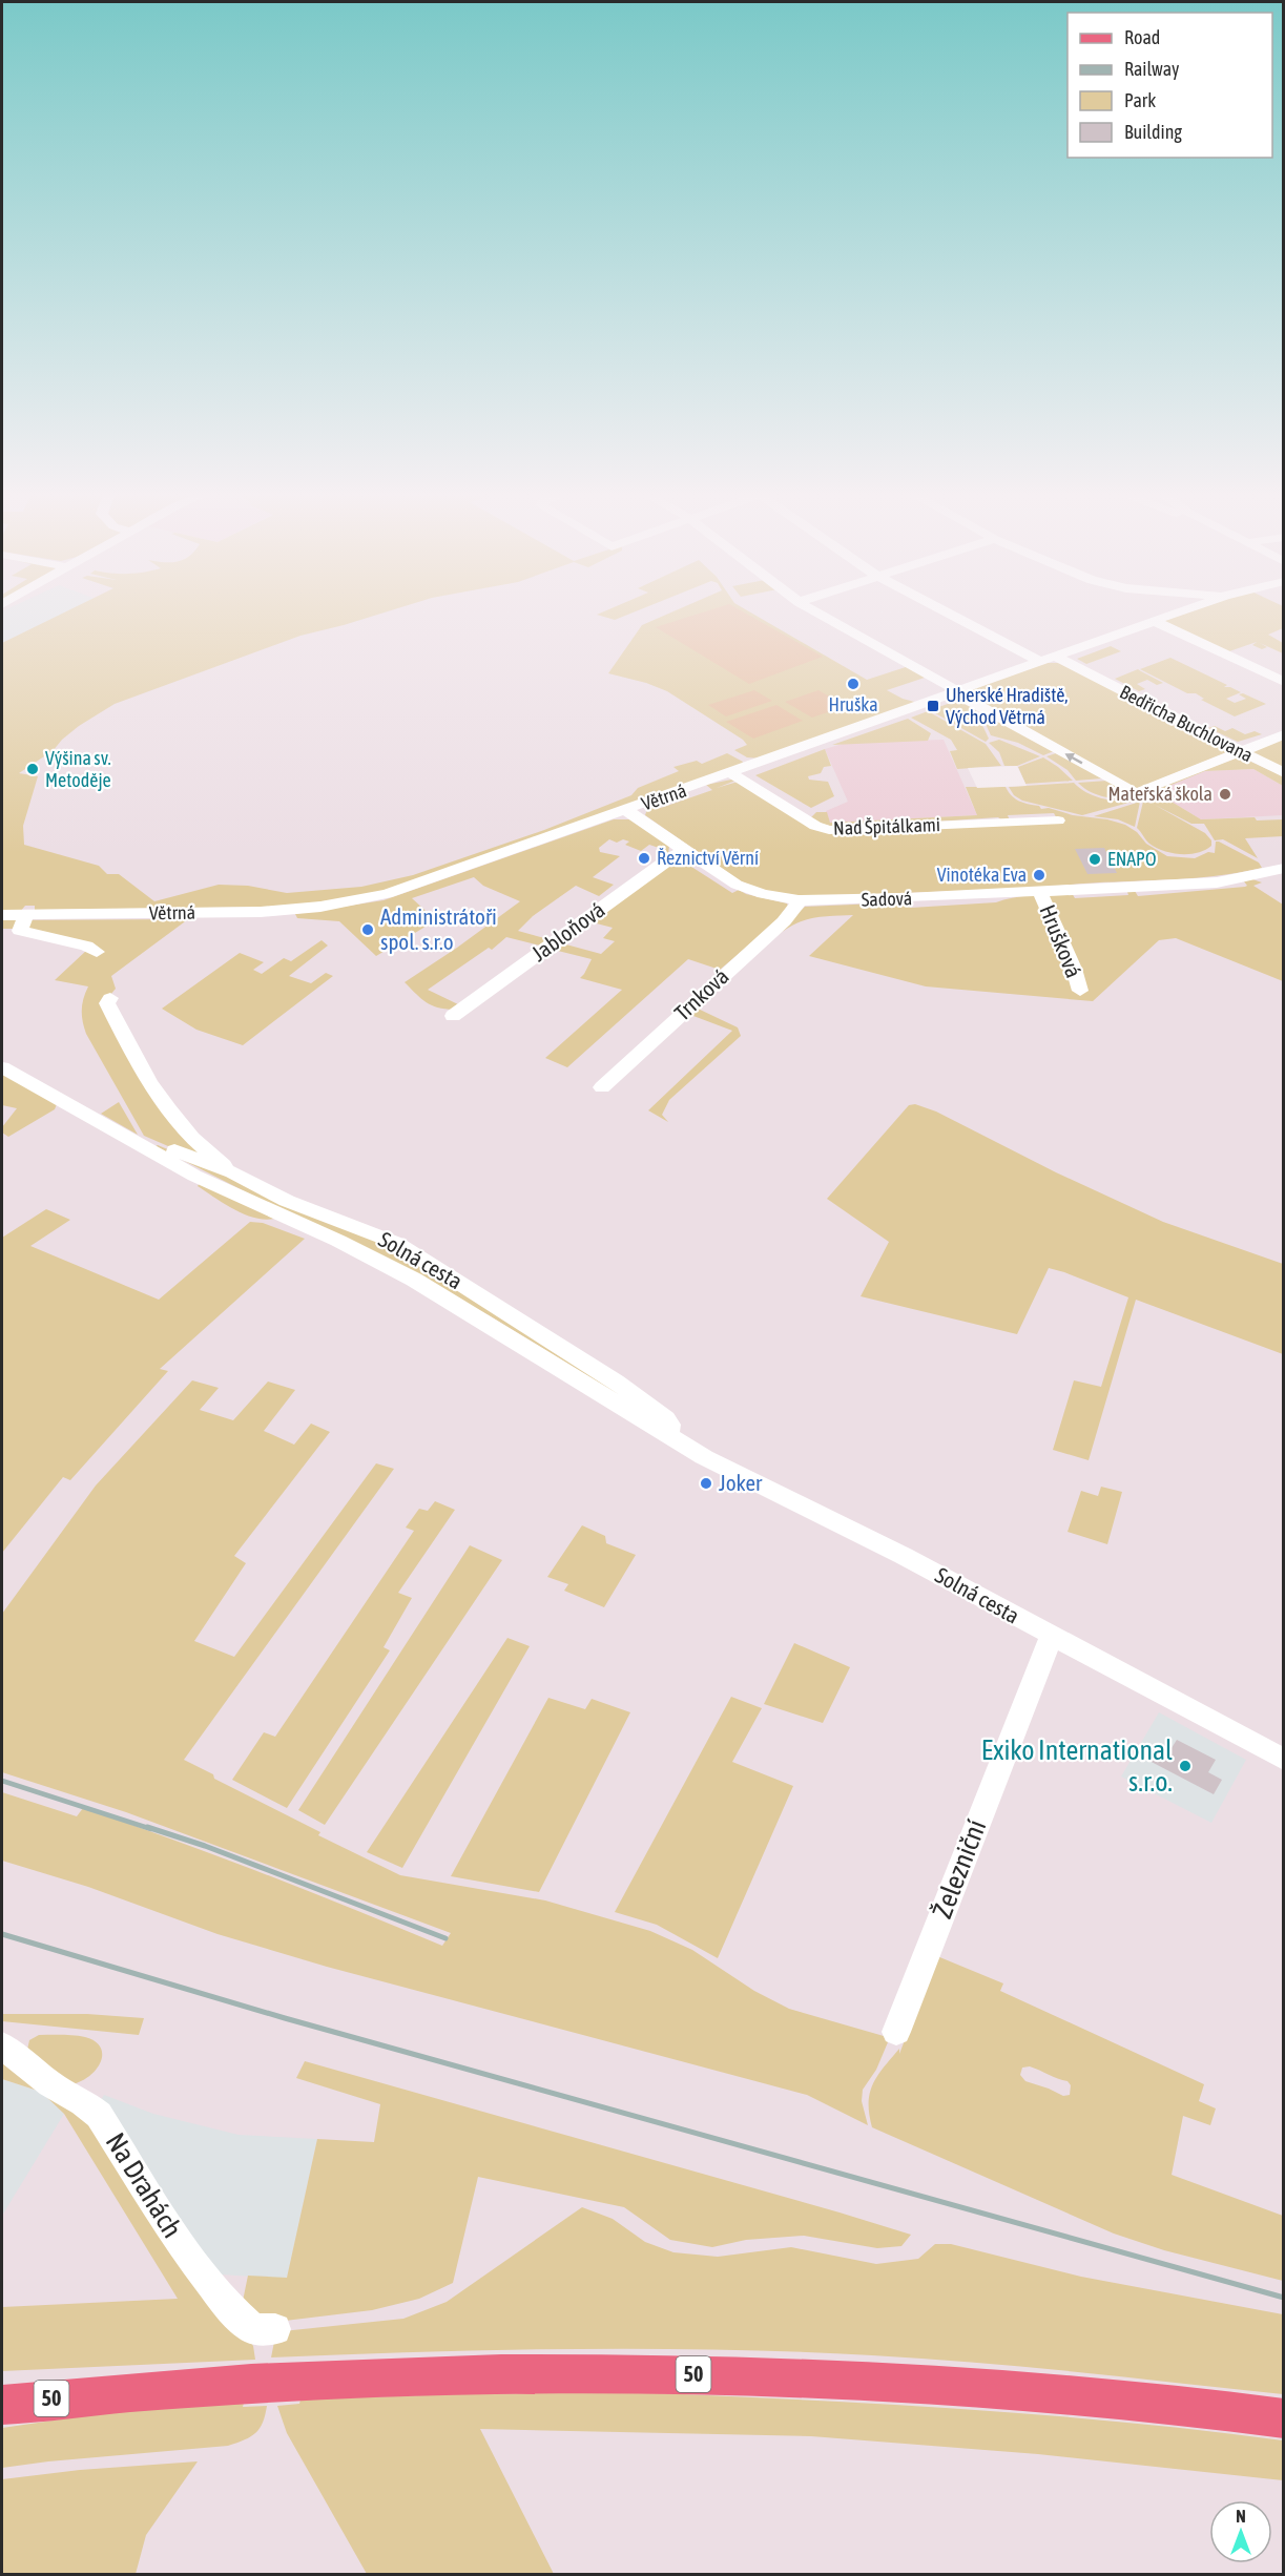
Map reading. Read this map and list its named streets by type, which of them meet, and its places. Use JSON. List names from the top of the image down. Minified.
{"streets":{"main road":["50"],"street":["Bedřicha Buchlovana","Větrná","Nad Špitálkami","Sadová","Jabloňová","Hrušková","Trnková","Solná cesta","Železniční","Na Drahách"]},"crossings":[["Bedřicha Buchlovana","Větrná"],["Větrná","Nad Špitálkami"],["Větrná","Sadová"],["Sadová","Jabloňová"],["Sadová","Hrušková"],["Sadová","Trnková"],["Solná cesta","Železniční"]],"places":{"other":["Hruška","Výšina sv. Metoděje","Mateřská škola","Řeznictví Věrní","ENAPO","Vinotéka Eva","Administrátoři spol. s.r.o","Joker","Exiko International s.r.o."],"transit":["Uherské Hradiště, Východ Větrná"]},"legend":["Road","Railway","Park","Building"],"north":"top"}
